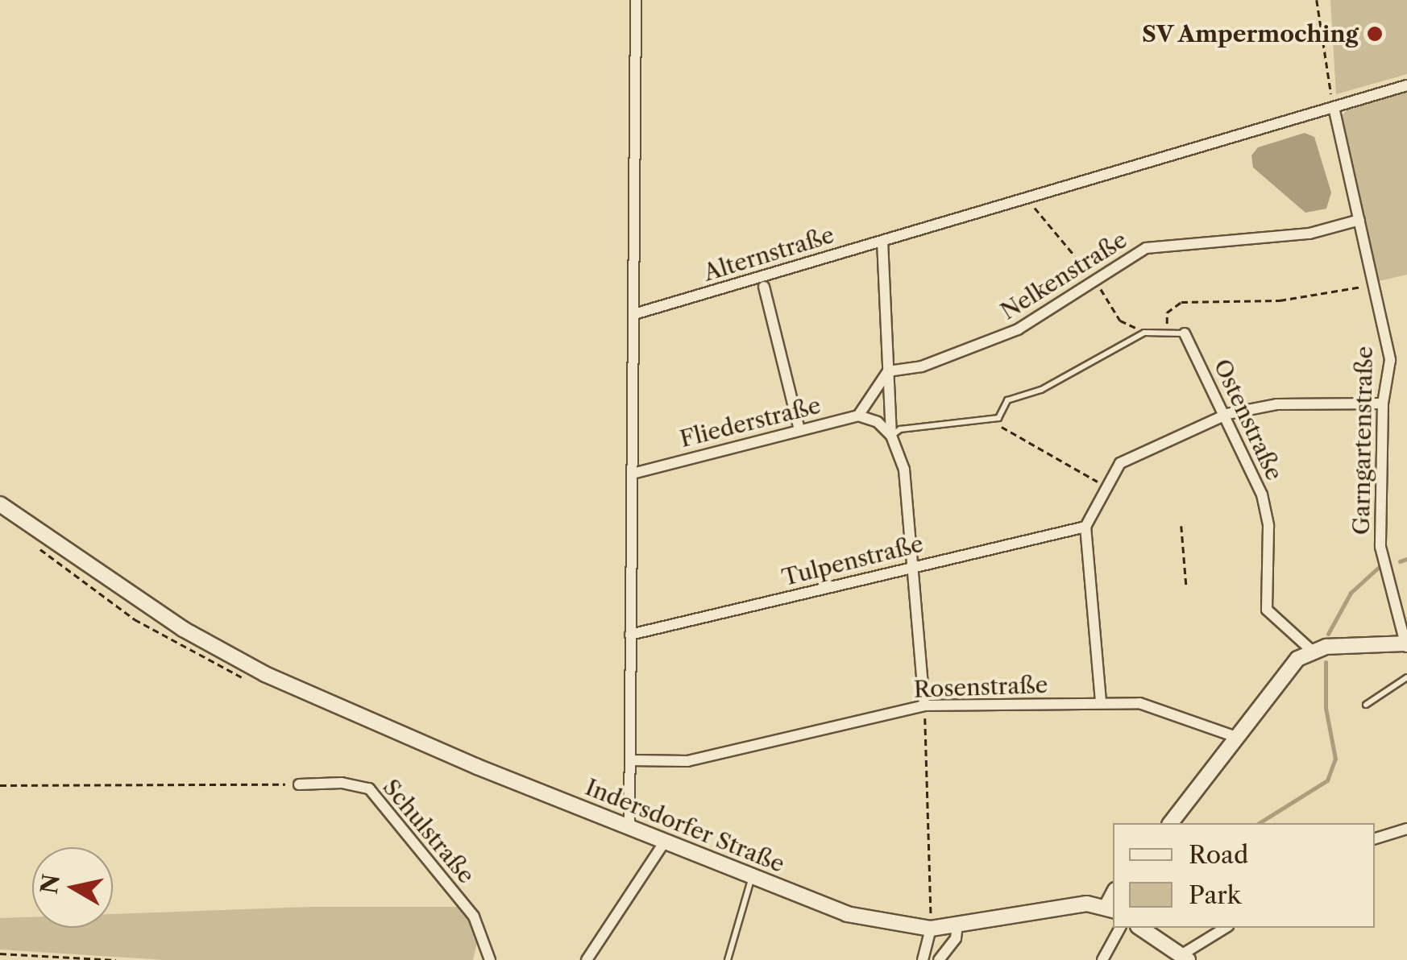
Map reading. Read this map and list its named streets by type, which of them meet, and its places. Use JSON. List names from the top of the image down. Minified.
{"streets":{"street":["Alternstraße","Nelkenstraße","Ostenstraße","Fliederstraße","Garngartenstraße","Tulpenstraße","Rosenstraße","Indersdorfer Straße","Schulstraße"]},"crossings":[["Alternstraße","Garngartenstraße"],["Nelkenstraße","Garngartenstraße"]],"places":["SV Ampermoching"],"legend":["Road","Park"],"north":"left"}
